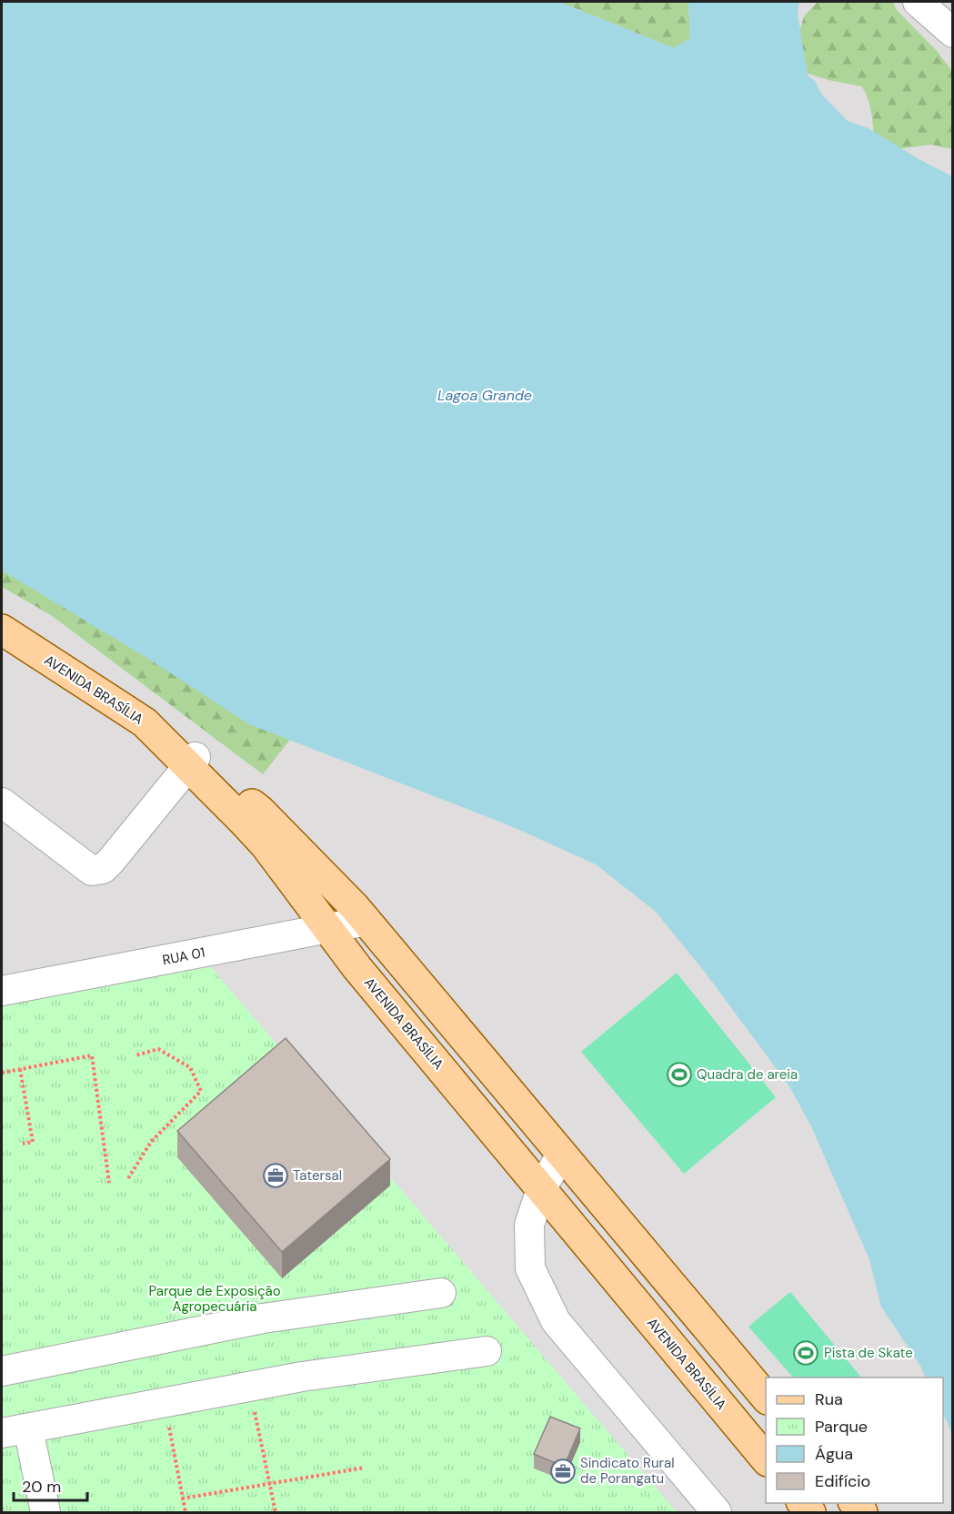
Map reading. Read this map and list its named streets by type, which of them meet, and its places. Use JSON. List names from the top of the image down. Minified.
{"streets":{"main road":["AVENIDA BRASÍLIA"],"street":["RUA 01"]},"crossings":[["AVENIDA BRASÍLIA","RUA 01"]],"water":["Lagoa Grande"],"parks":["Parque de Exposição Agropecuária"],"places":{"sports":["Quadra de areia","Pista de Skate"],"office":["Tatersal","Sindicato Rural de Porangatu"]},"legend":["Rua","Parque","Água","Edifício"],"scale_bar":"20 m"}
